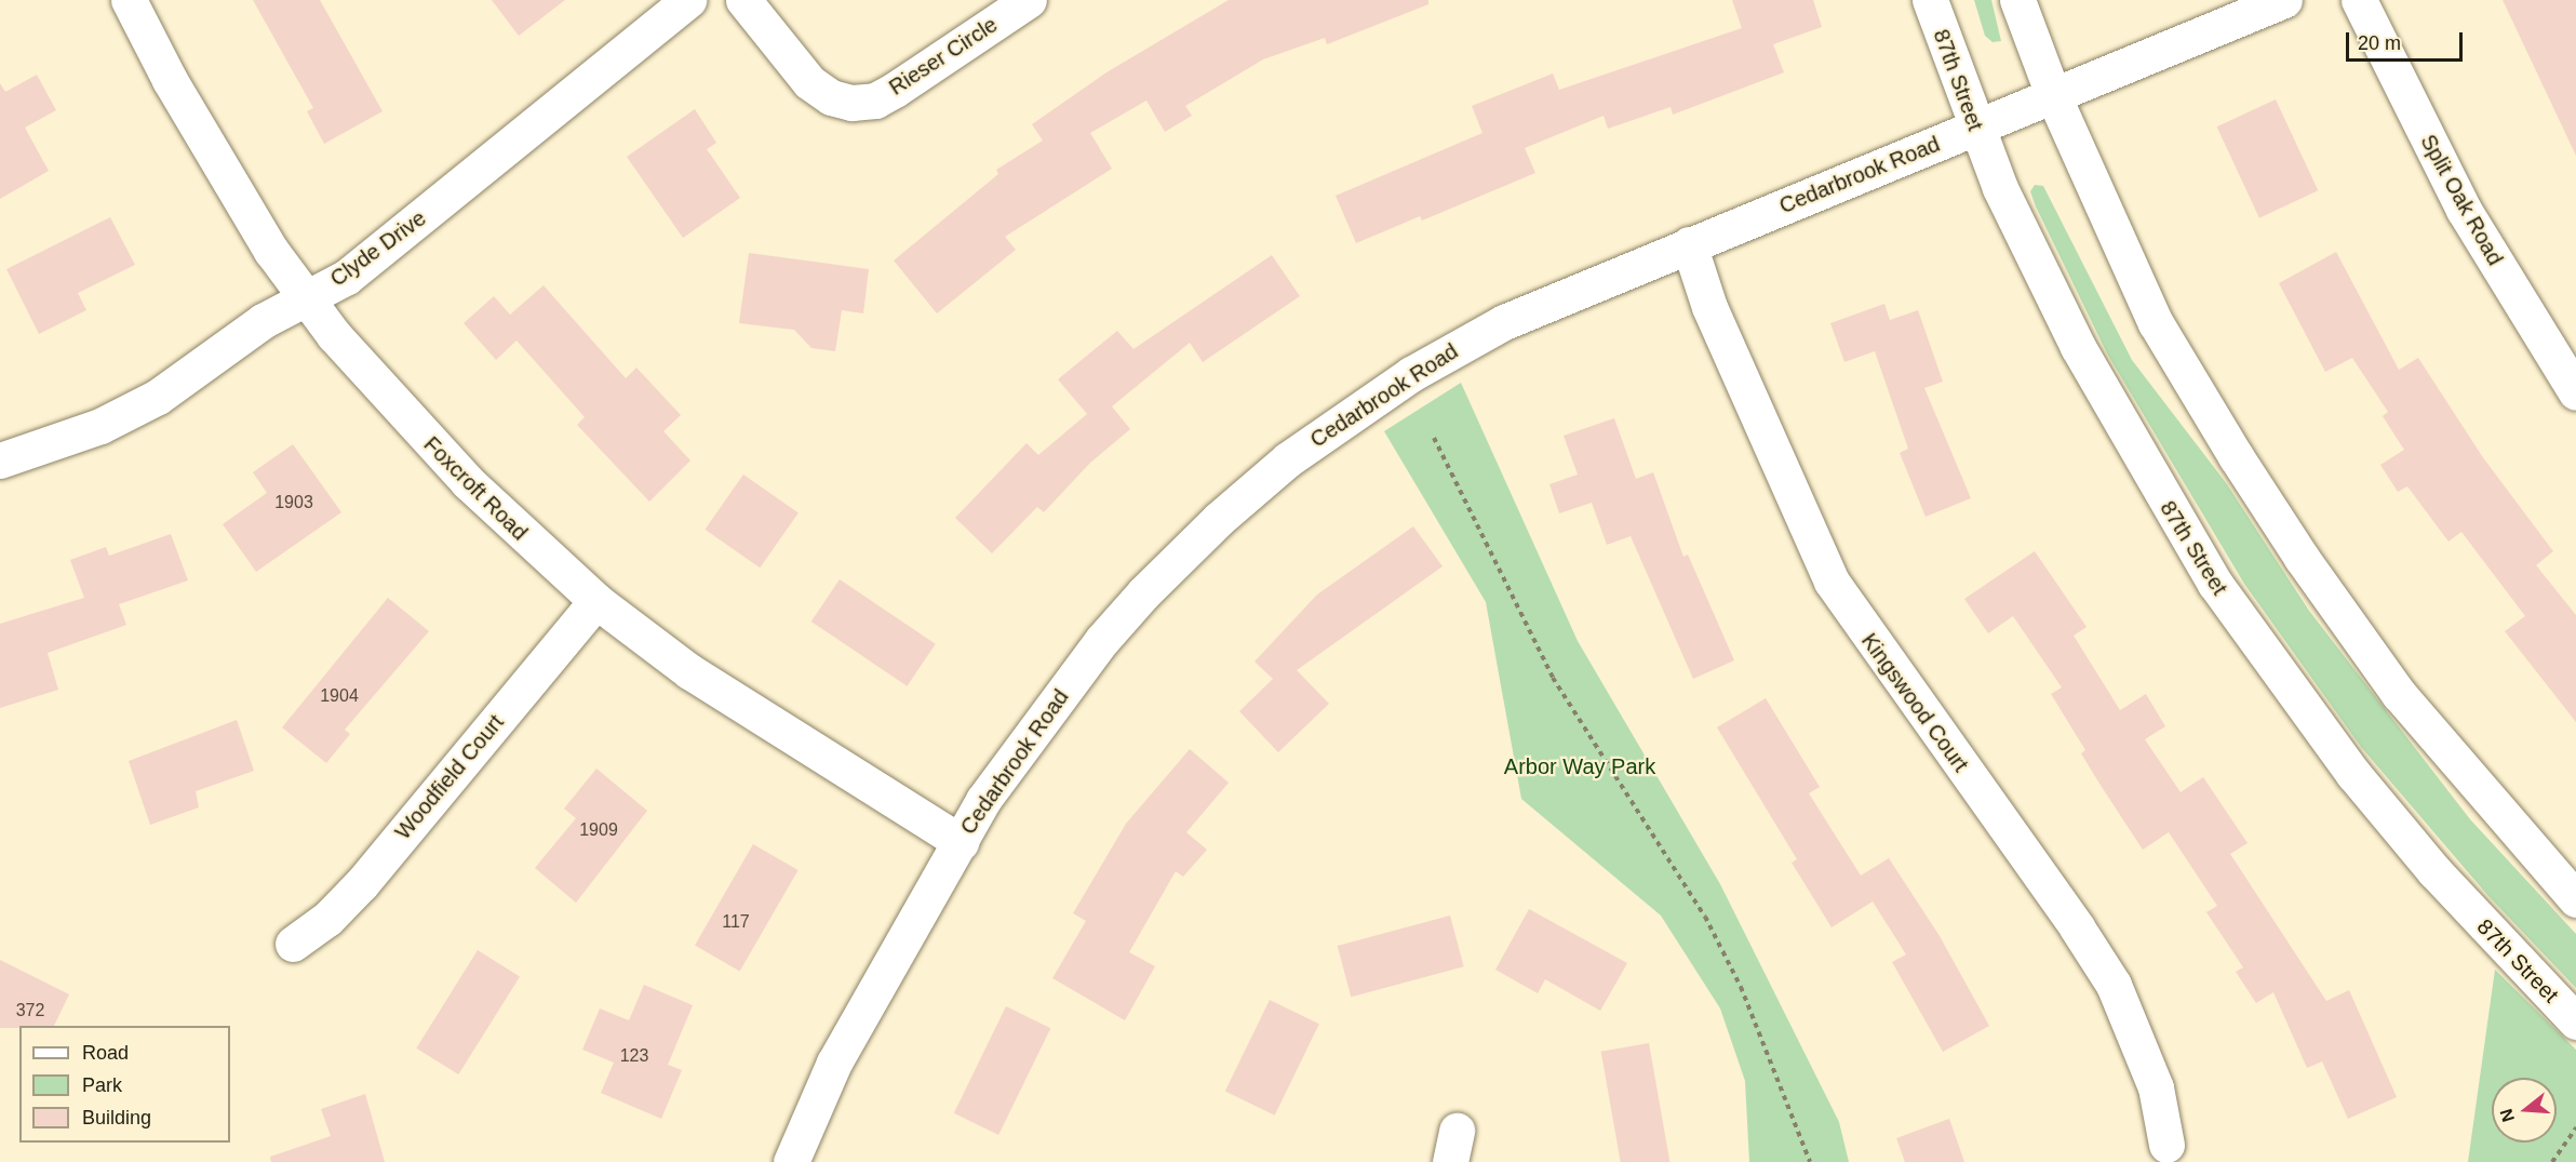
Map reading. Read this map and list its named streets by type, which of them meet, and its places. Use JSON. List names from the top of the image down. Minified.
{"streets":{"street":["Rieser Circle","87th Street","Cedarbrook Road","Split Oak Road","Clyde Drive","Foxcroft Road","Kingswood Court","Woodfield Court"]},"crossings":[["87th Street","Cedarbrook Road"],["Cedarbrook Road","Foxcroft Road"],["Cedarbrook Road","Kingswood Court"],["Clyde Drive","Foxcroft Road"],["Foxcroft Road","Woodfield Court"]],"parks":["Arbor Way Park"],"house_numbers":["1903","1904","1909","117","372","123"],"legend":["Road","Park","Building"],"scale_bar":"20 m","north":"left"}
